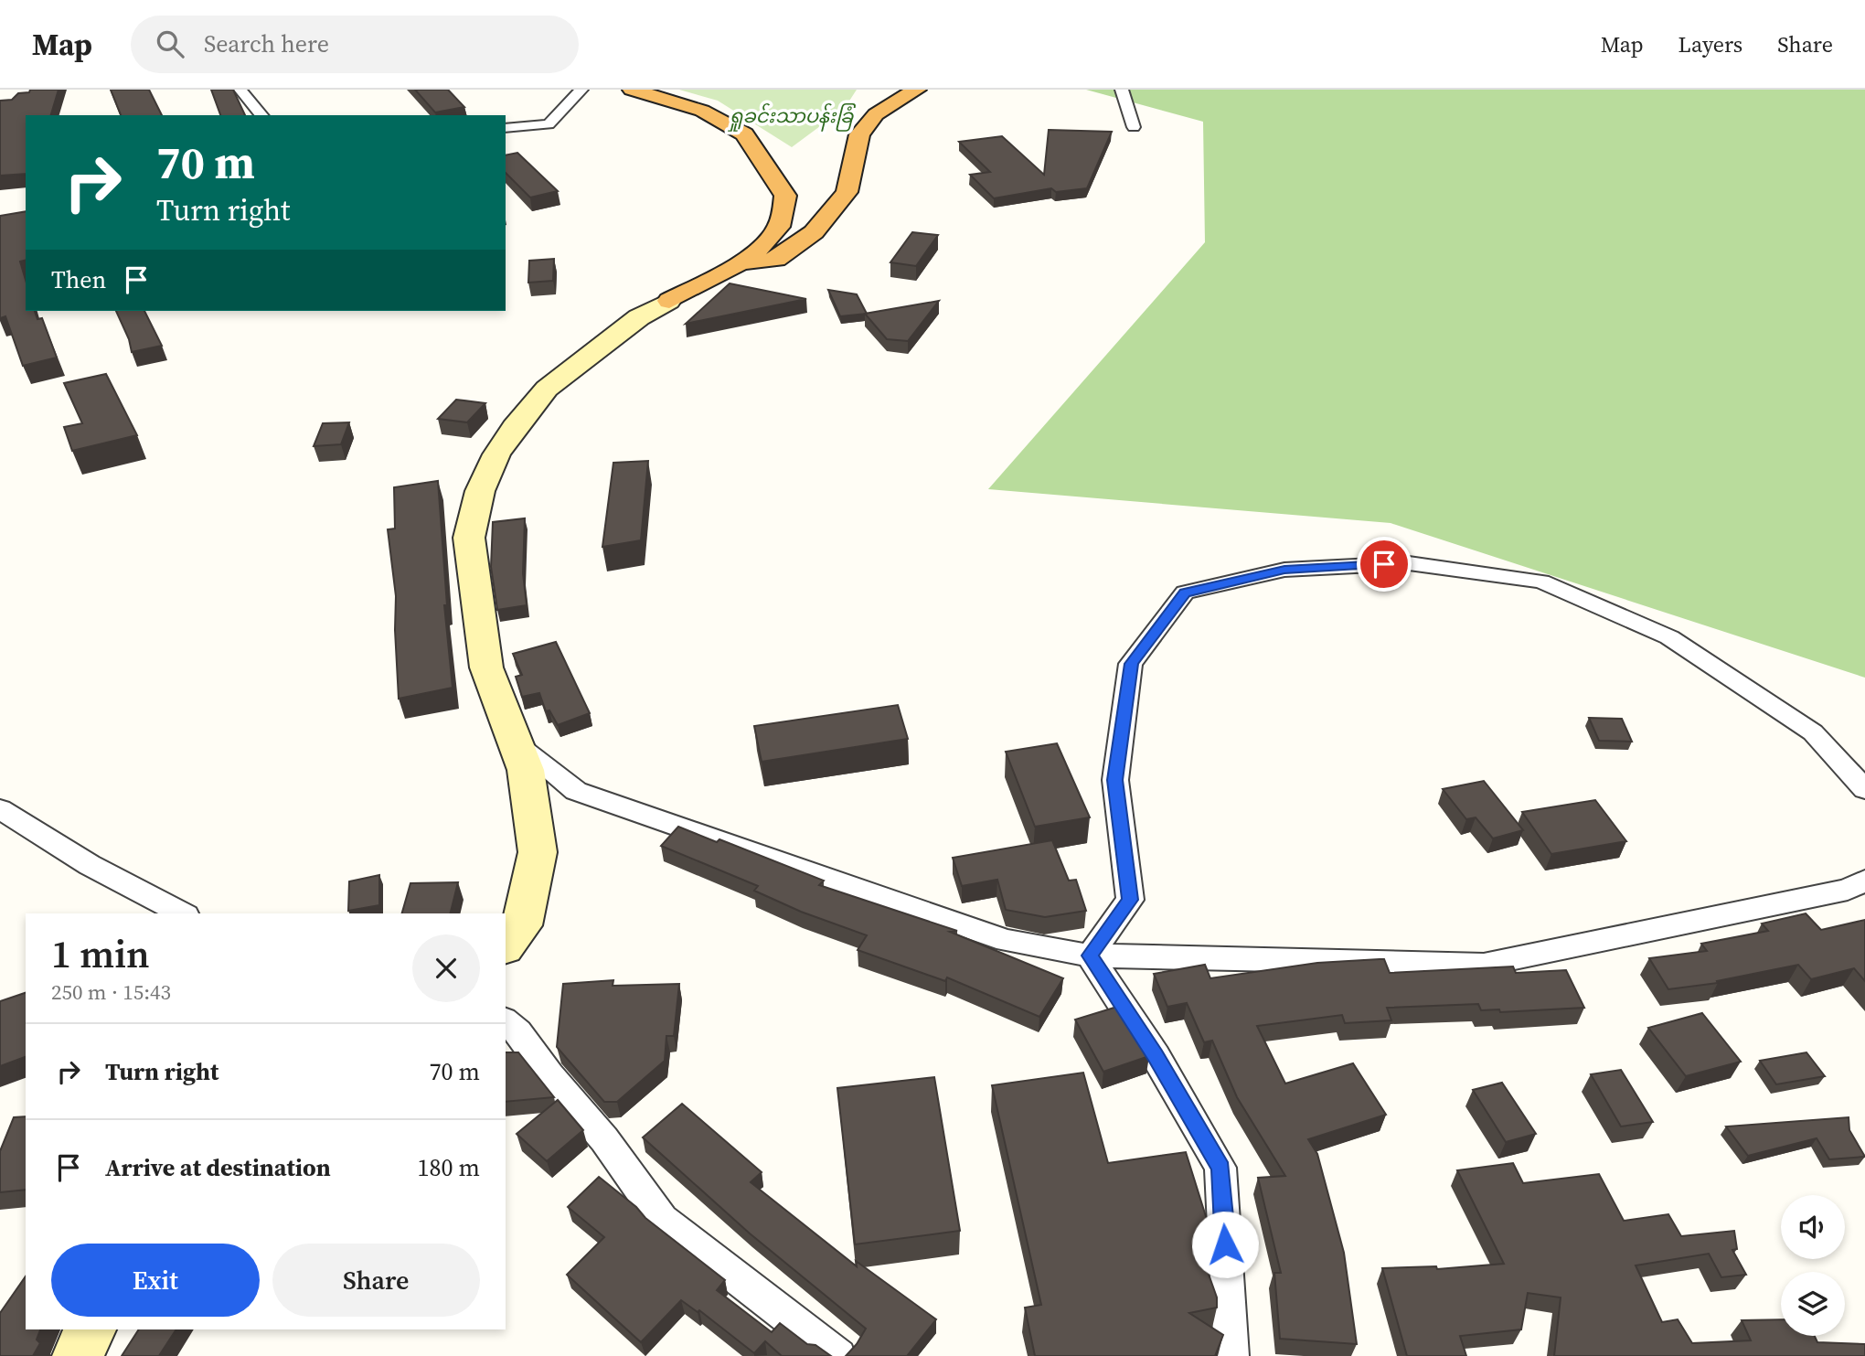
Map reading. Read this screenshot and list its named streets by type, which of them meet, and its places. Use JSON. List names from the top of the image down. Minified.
{"parks":["ရှုခင်းသာပန်းခြံ"],"page":{"header":"Map","search":"Search here","nav":["Map","Layers","Share"],"turn":["70 m","Turn right"],"then":"Then","heading":["1 min","250 m · 15:43"],"list":[{"name":"Turn right","value":"70 m"},{"name":"Arrive at destination","value":"180 m"}],"buttons":["Exit","Share"]}}
